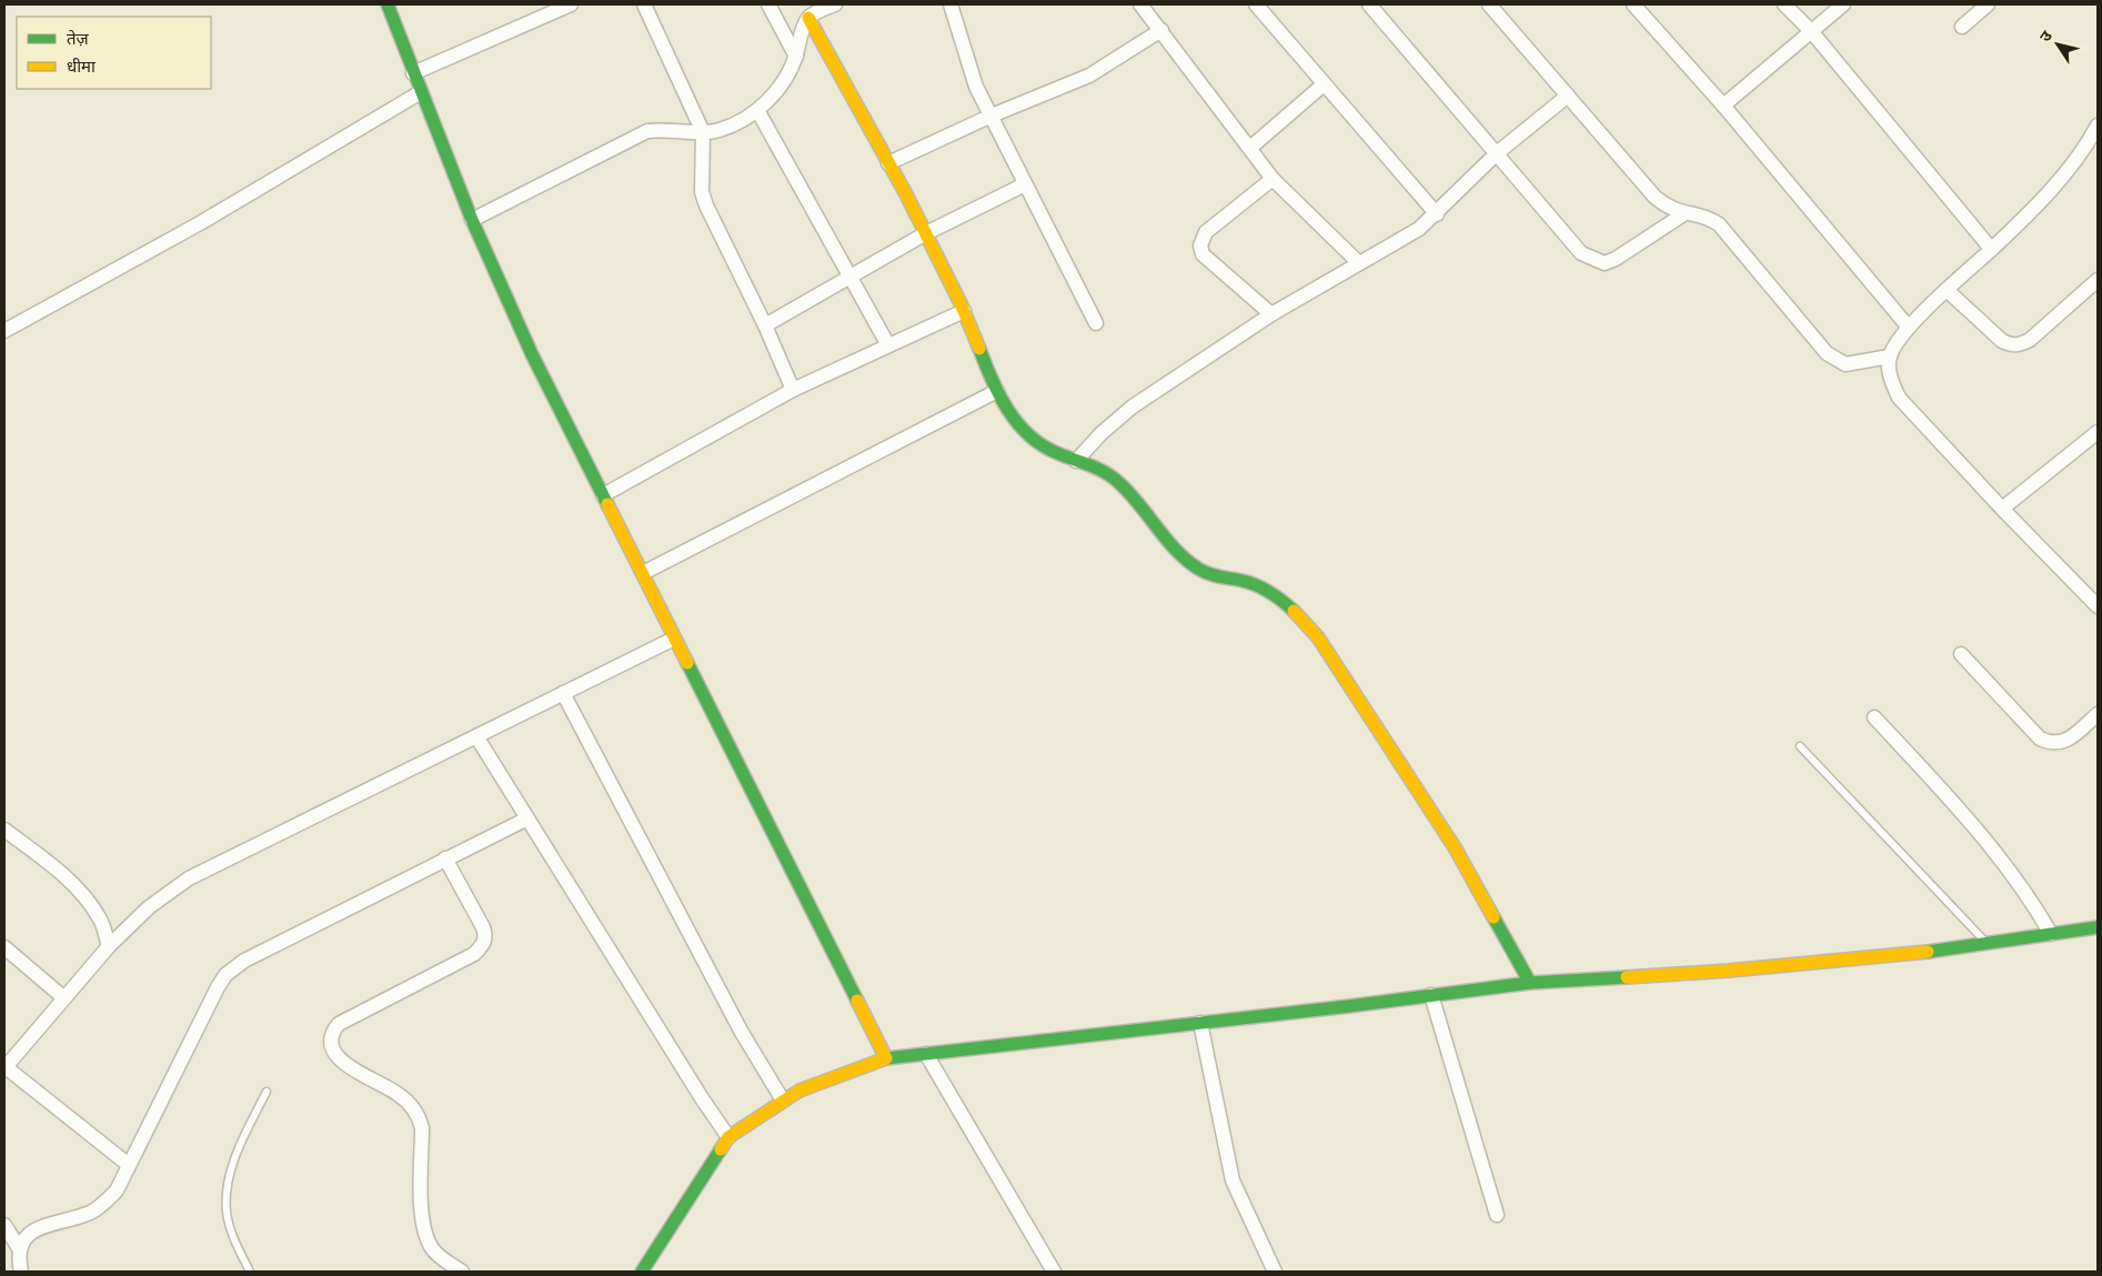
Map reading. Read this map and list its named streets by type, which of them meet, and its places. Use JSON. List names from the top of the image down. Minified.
{"legend":["तेज़","धीमा"],"north":"top left"}
